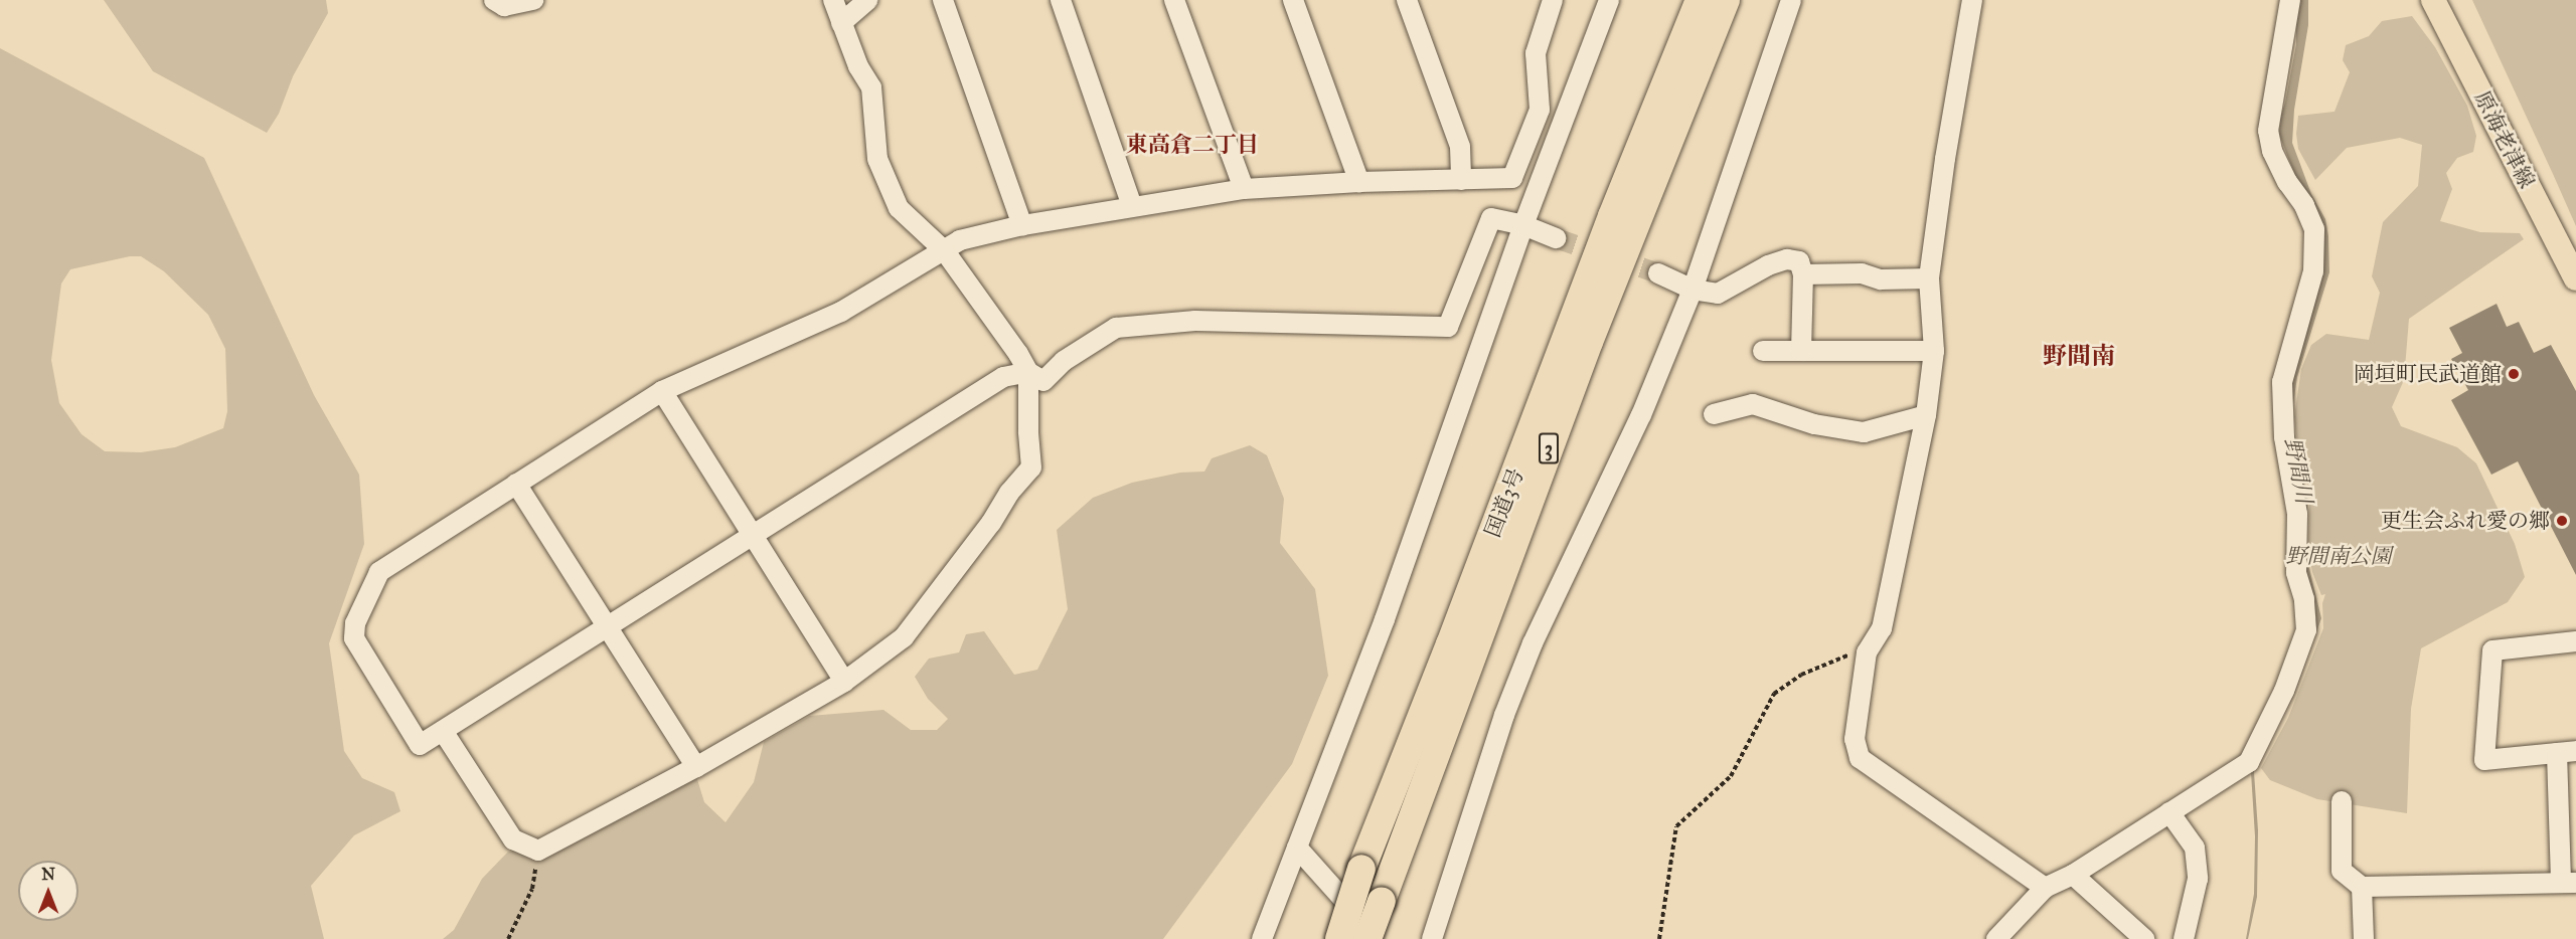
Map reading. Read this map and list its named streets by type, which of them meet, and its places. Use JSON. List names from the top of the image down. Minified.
{"streets":{"highway":["3","国道3号"],"main road":["原海老津線"]},"districts":["東高倉二丁目","野間南"],"water":["野間川"],"parks":["野間南公園"],"places":["岡垣町民武道館","更生会ふれ愛の郷"],"north":"top"}
